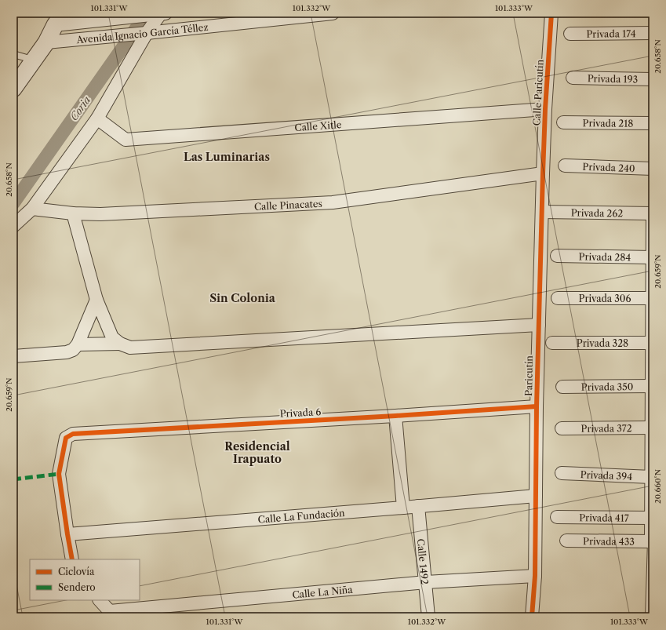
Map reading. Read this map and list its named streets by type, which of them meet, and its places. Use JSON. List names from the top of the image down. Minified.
{"streets":{"street":["Avenida Ignacio García Téllez","Privada 174","Privada 193","Calle Paricutín","Privada 218","Calle Xitle","Privada 240","Calle Pinacates","Privada 262","Privada 284","Privada 306","Privada 328","Paricutín","Privada 350","Privada 6","Privada 372","Privada 394","Calle La Fundación","Privada 417","Privada 433","Calle 1492","Calle La Niña"]},"crossings":[["Calle Paricutín","Calle Xitle"],["Calle Paricutín","Calle Pinacates"],["Calle Paricutín","Paricutín"],["Calle Pinacates","Paricutín"],["Privada 262","Paricutín"],["Paricutín","Privada 6"],["Paricutín","Calle La Fundación"],["Paricutín","Calle La Niña"],["Privada 6","Calle La Fundación"],["Calle La Fundación","Calle 1492"],["Calle 1492","Calle La Niña"]],"districts":["Las Luminarias","Sin Colonia","Residencial Irapuato"],"water":["Coria"],"legend":["Ciclovía","Sendero"],"coordinates":["101.331°W","101.332°W","101.333°W","20.658°N","20.659°N","20.660°N"]}
